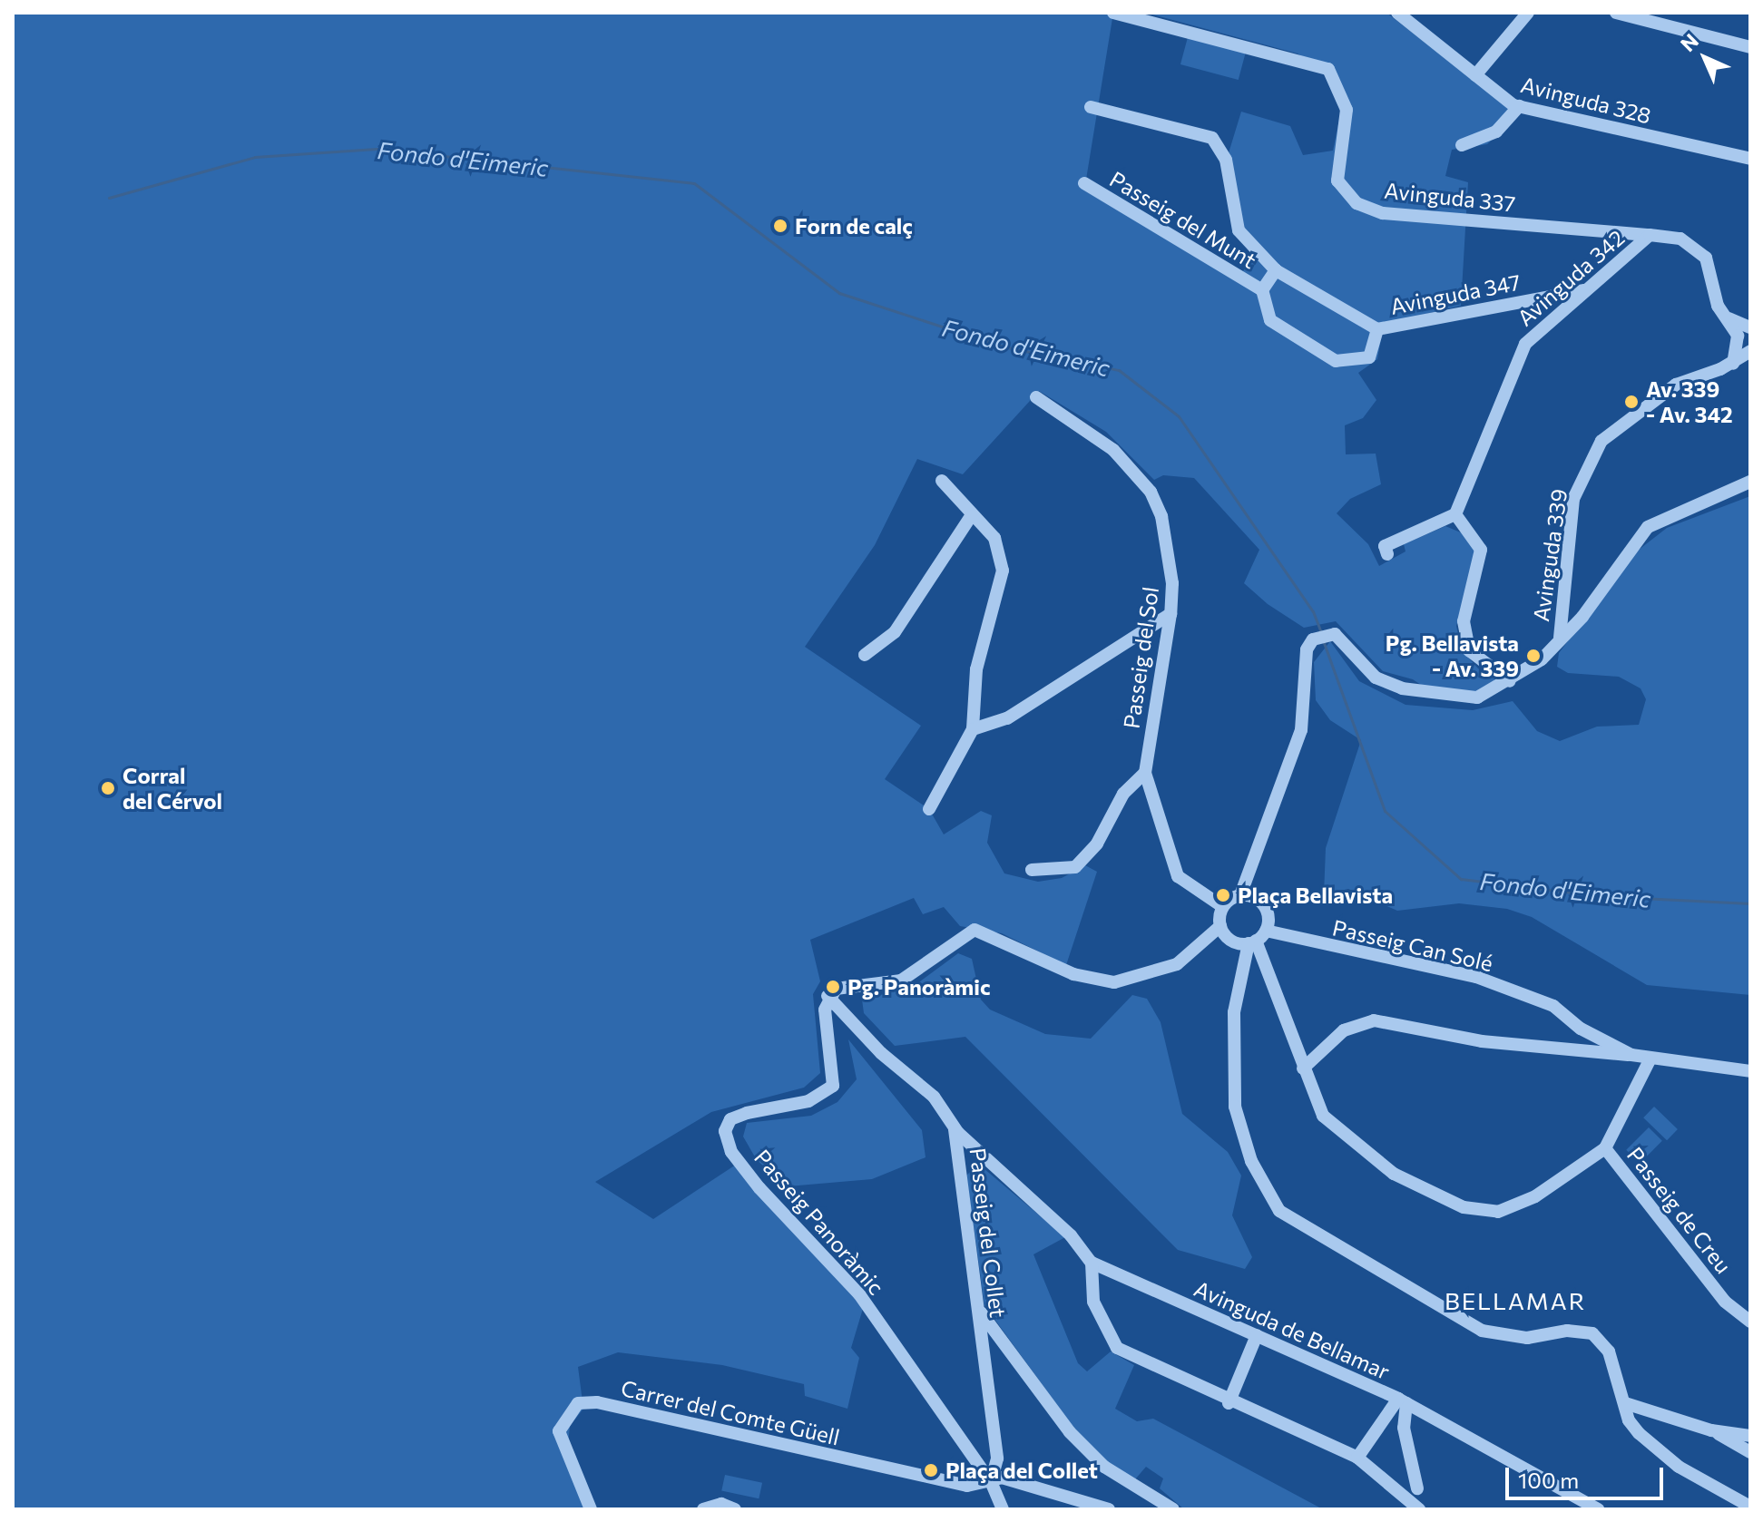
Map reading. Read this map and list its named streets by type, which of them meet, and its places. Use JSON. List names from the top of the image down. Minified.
{"streets":{"street":["Avinguda 328","Avinguda 337","Passeig del Munt","Avinguda 342","Avinguda 347","Avinguda 339","Passeig del Sol","Passeig Can Solé","Passeig de Creu","Passeig Panoràmic","Passeig del Collet","Avinguda de Bellamar","Carrer del Comte Güell"]},"crossings":[["Avinguda 337","Avinguda 342"],["Avinguda 342","Avinguda 347"],["Avinguda 342","Avinguda 339"],["Passeig del Sol","Passeig Can Solé"],["Passeig del Sol","Passeig de Creu"],["Passeig Can Solé","Passeig de Creu"],["Passeig Panoràmic","Passeig del Collet"],["Passeig Panoràmic","Avinguda de Bellamar"],["Passeig Panoràmic","Carrer del Comte Güell"],["Passeig del Collet","Avinguda de Bellamar"],["Passeig del Collet","Carrer del Comte Güell"]],"districts":["BELLAMAR"],"water":["Fondo d'Eimeric"],"places":["Forn de calç","Av. 339 - Av. 342","Pg. Bellavista - Av. 339","Corral del Cérvol","Plaça Bellavista","Pg. Panoràmic","Plaça del Collet"],"scale_bar":"100 m","north":"top left"}
